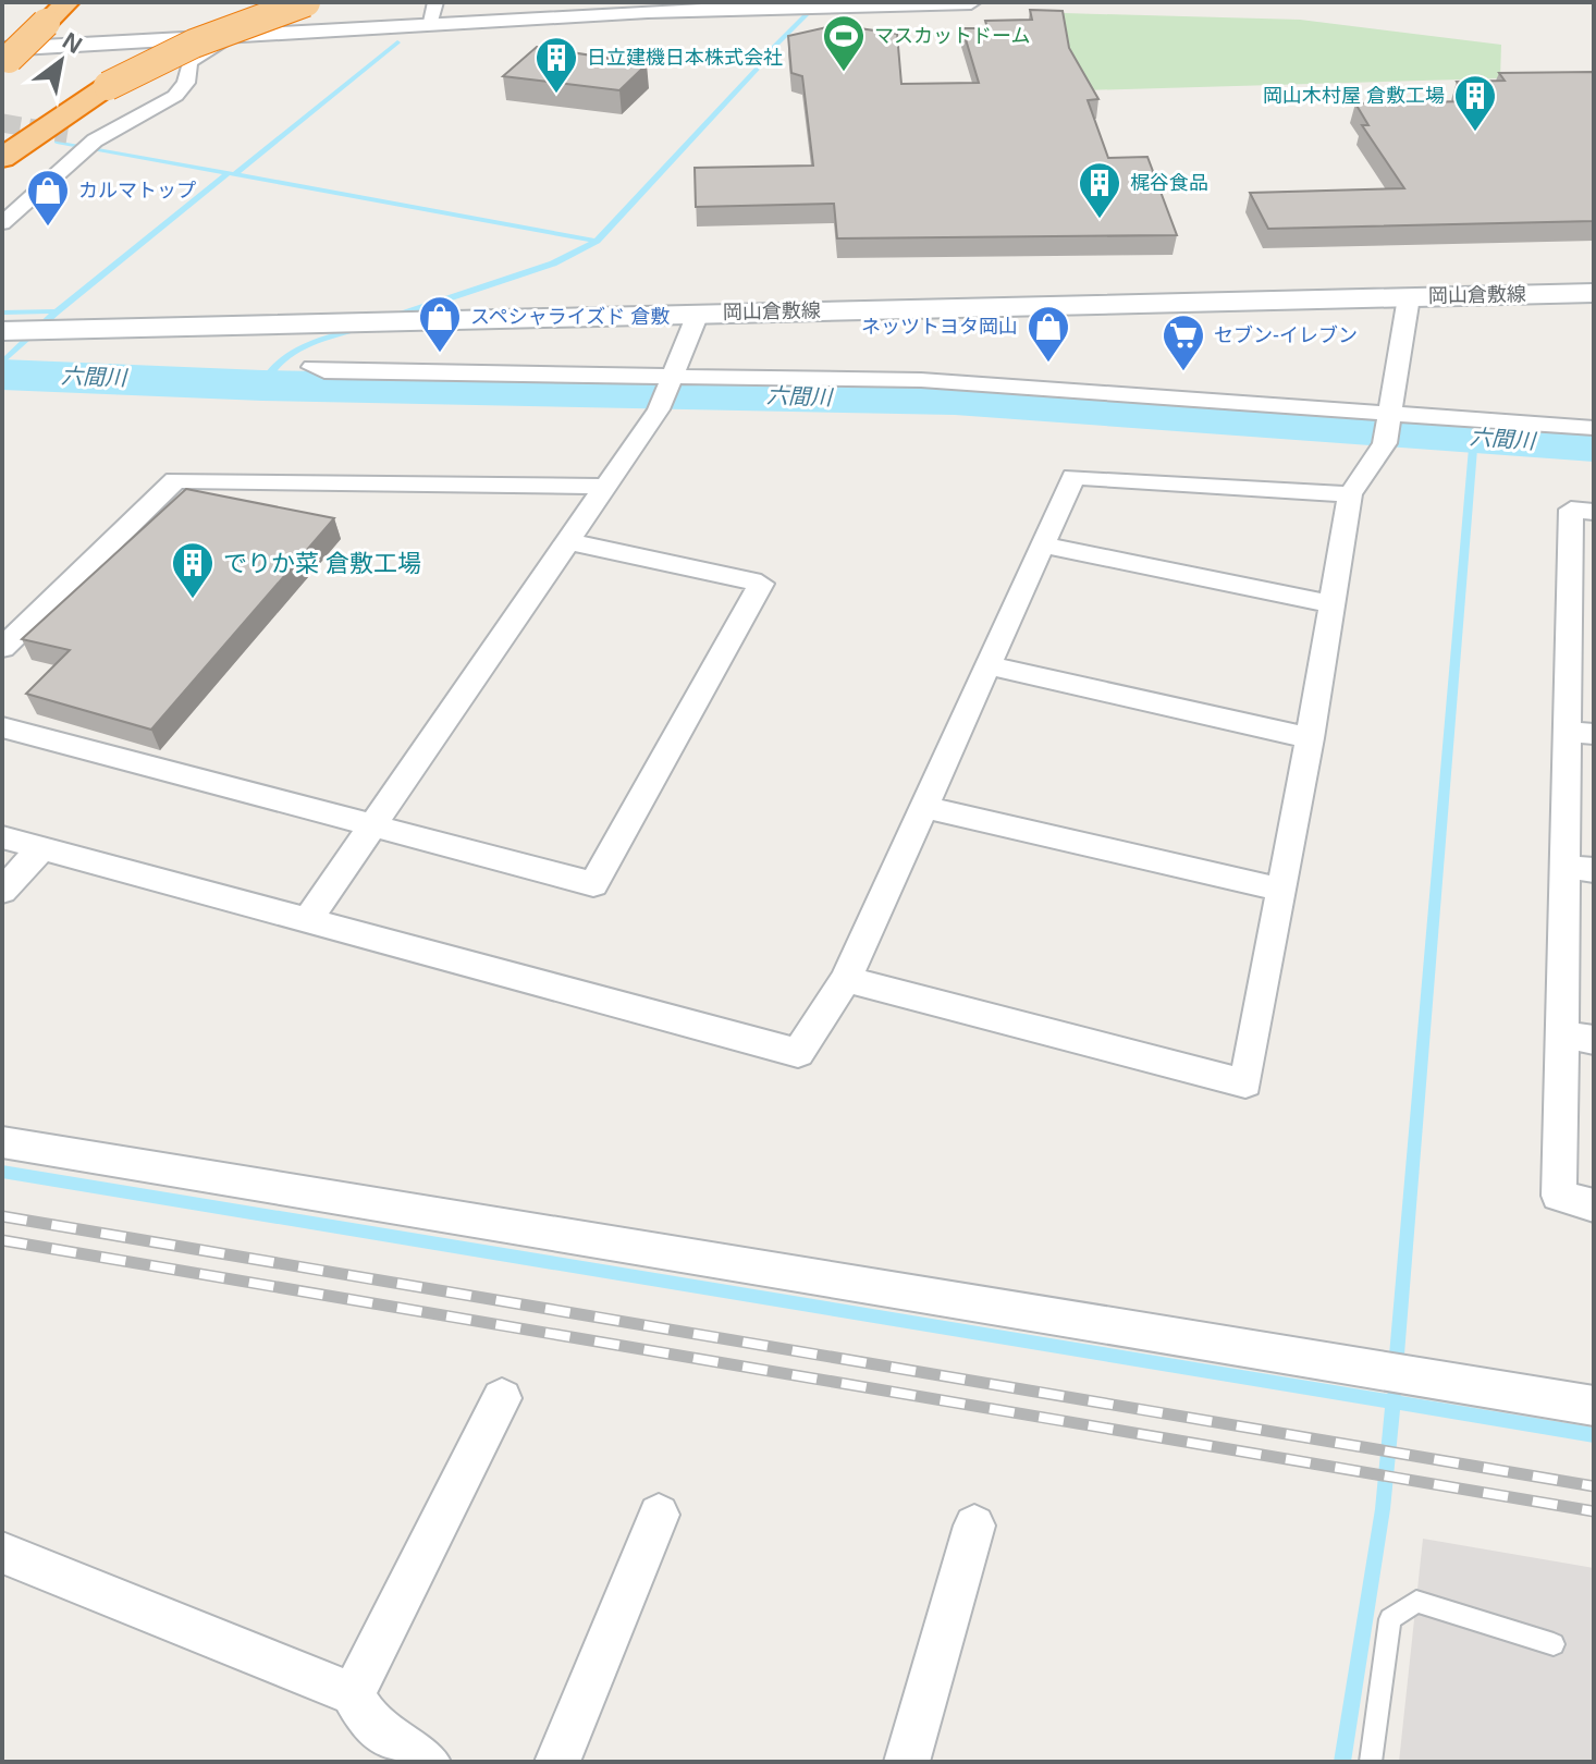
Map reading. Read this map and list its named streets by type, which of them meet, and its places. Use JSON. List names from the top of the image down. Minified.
{"streets":{"main road":["岡山倉敷線"]},"water":["六間川"],"places":{"sports":["マスカットドーム"],"building":["日立建機日本株式会社","岡山木村屋 倉敷工場","梶谷食品","でりか菜 倉敷工場"],"shop":["カルマトップ","スペシャライズド 倉敷","ネッツトヨタ岡山"],"supermarket":["セブン-イレブン"]},"north":"top right"}
